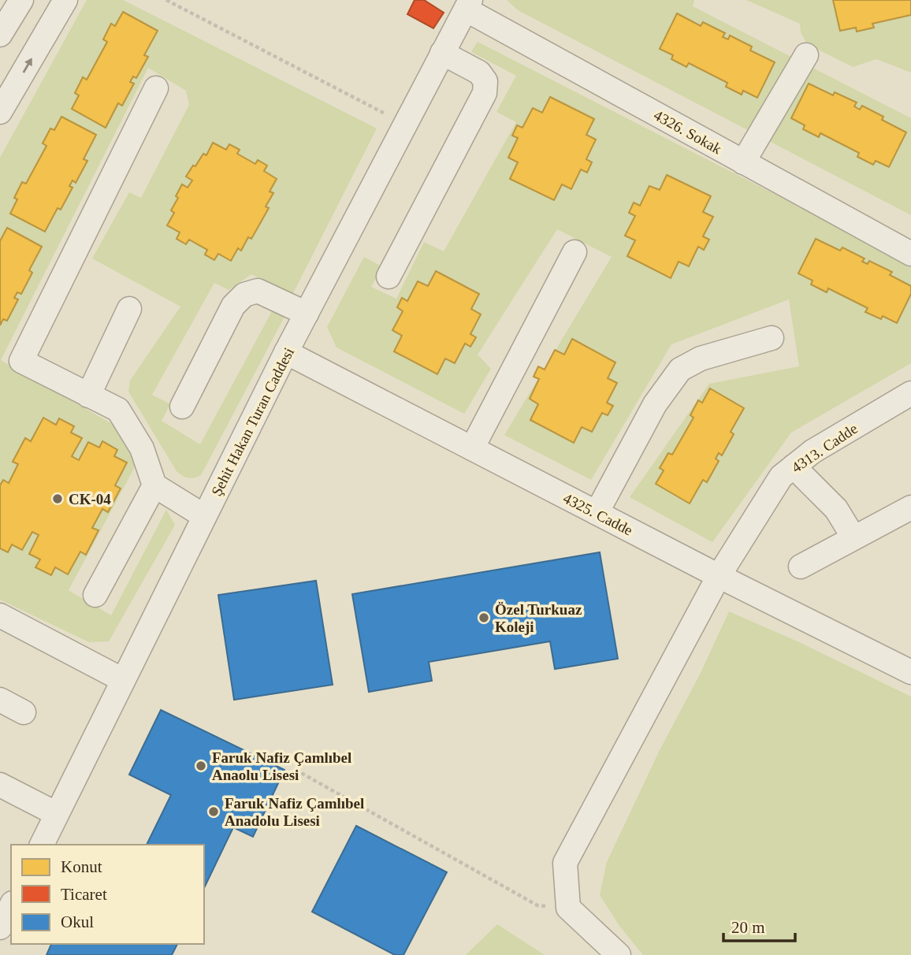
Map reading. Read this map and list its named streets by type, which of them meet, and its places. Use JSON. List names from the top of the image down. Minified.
{"streets":{"street":["4326. Sokak","Şehit Hakan Turan Caddesi","4313. Cadde","4325. Cadde"]},"crossings":[["4326. Sokak","Şehit Hakan Turan Caddesi"],["Şehit Hakan Turan Caddesi","4325. Cadde"],["4313. Cadde","4325. Cadde"]],"places":["CK-04","Özel Turkuaz Koleji","Faruk Nafiz Çamlıbel Anaolu Lisesi","Faruk Nafiz Çamlıbel Anadolu Lisesi"],"legend":["Konut","Ticaret","Okul"],"scale_bar":"20 m"}
